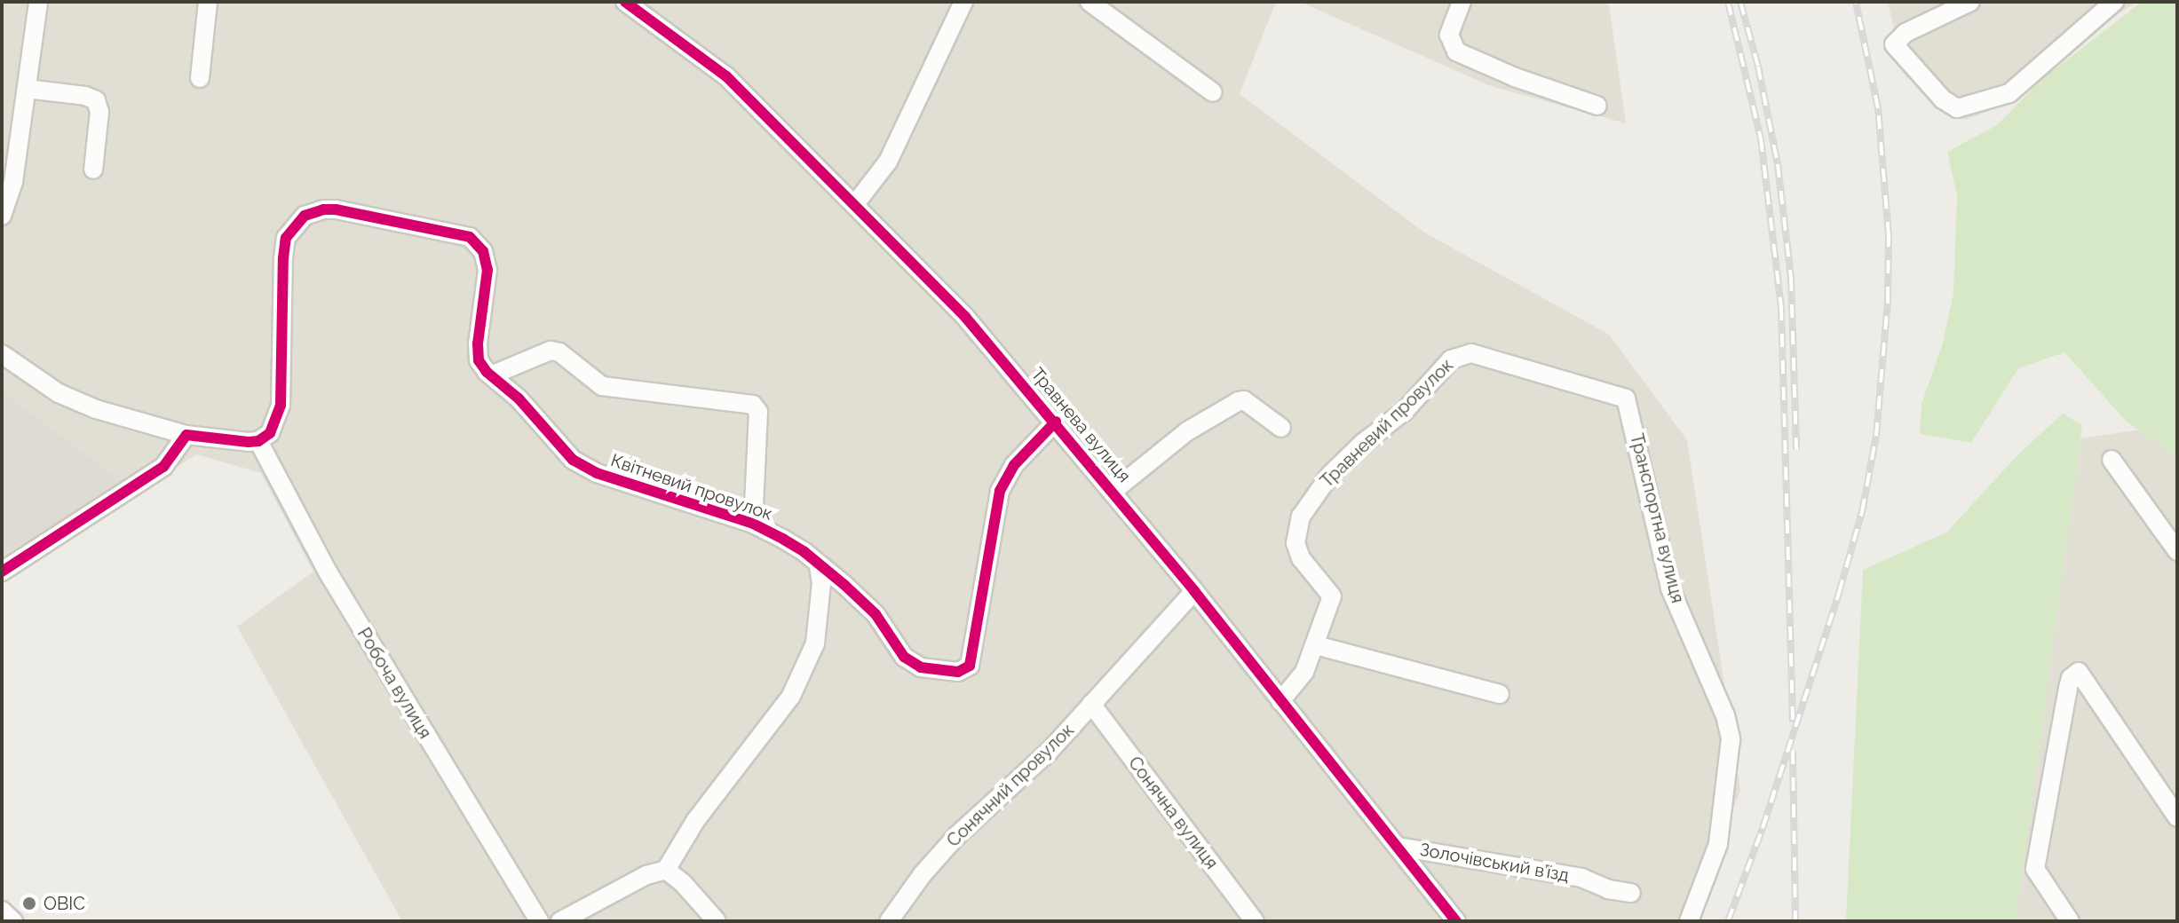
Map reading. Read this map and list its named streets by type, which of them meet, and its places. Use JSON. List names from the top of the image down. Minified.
{"streets":{"street":["Травневий провулок","Травнева вулиця","Квітневий провулок","Транспортна вулиця","Робоча вулиця","Сонячний провулок","Сонячна вулиця","Золочівський в’їзд"]},"crossings":[["Травневий провулок","Травнева вулиця"],["Травневий провулок","Транспортна вулиця"],["Травнева вулиця","Квітневий провулок"],["Травнева вулиця","Сонячний провулок"],["Травнева вулиця","Золочівський в’їзд"],["Квітневий провулок","Робоча вулиця"],["Сонячний провулок","Сонячна вулиця"]],"places":["ОВІС"]}
